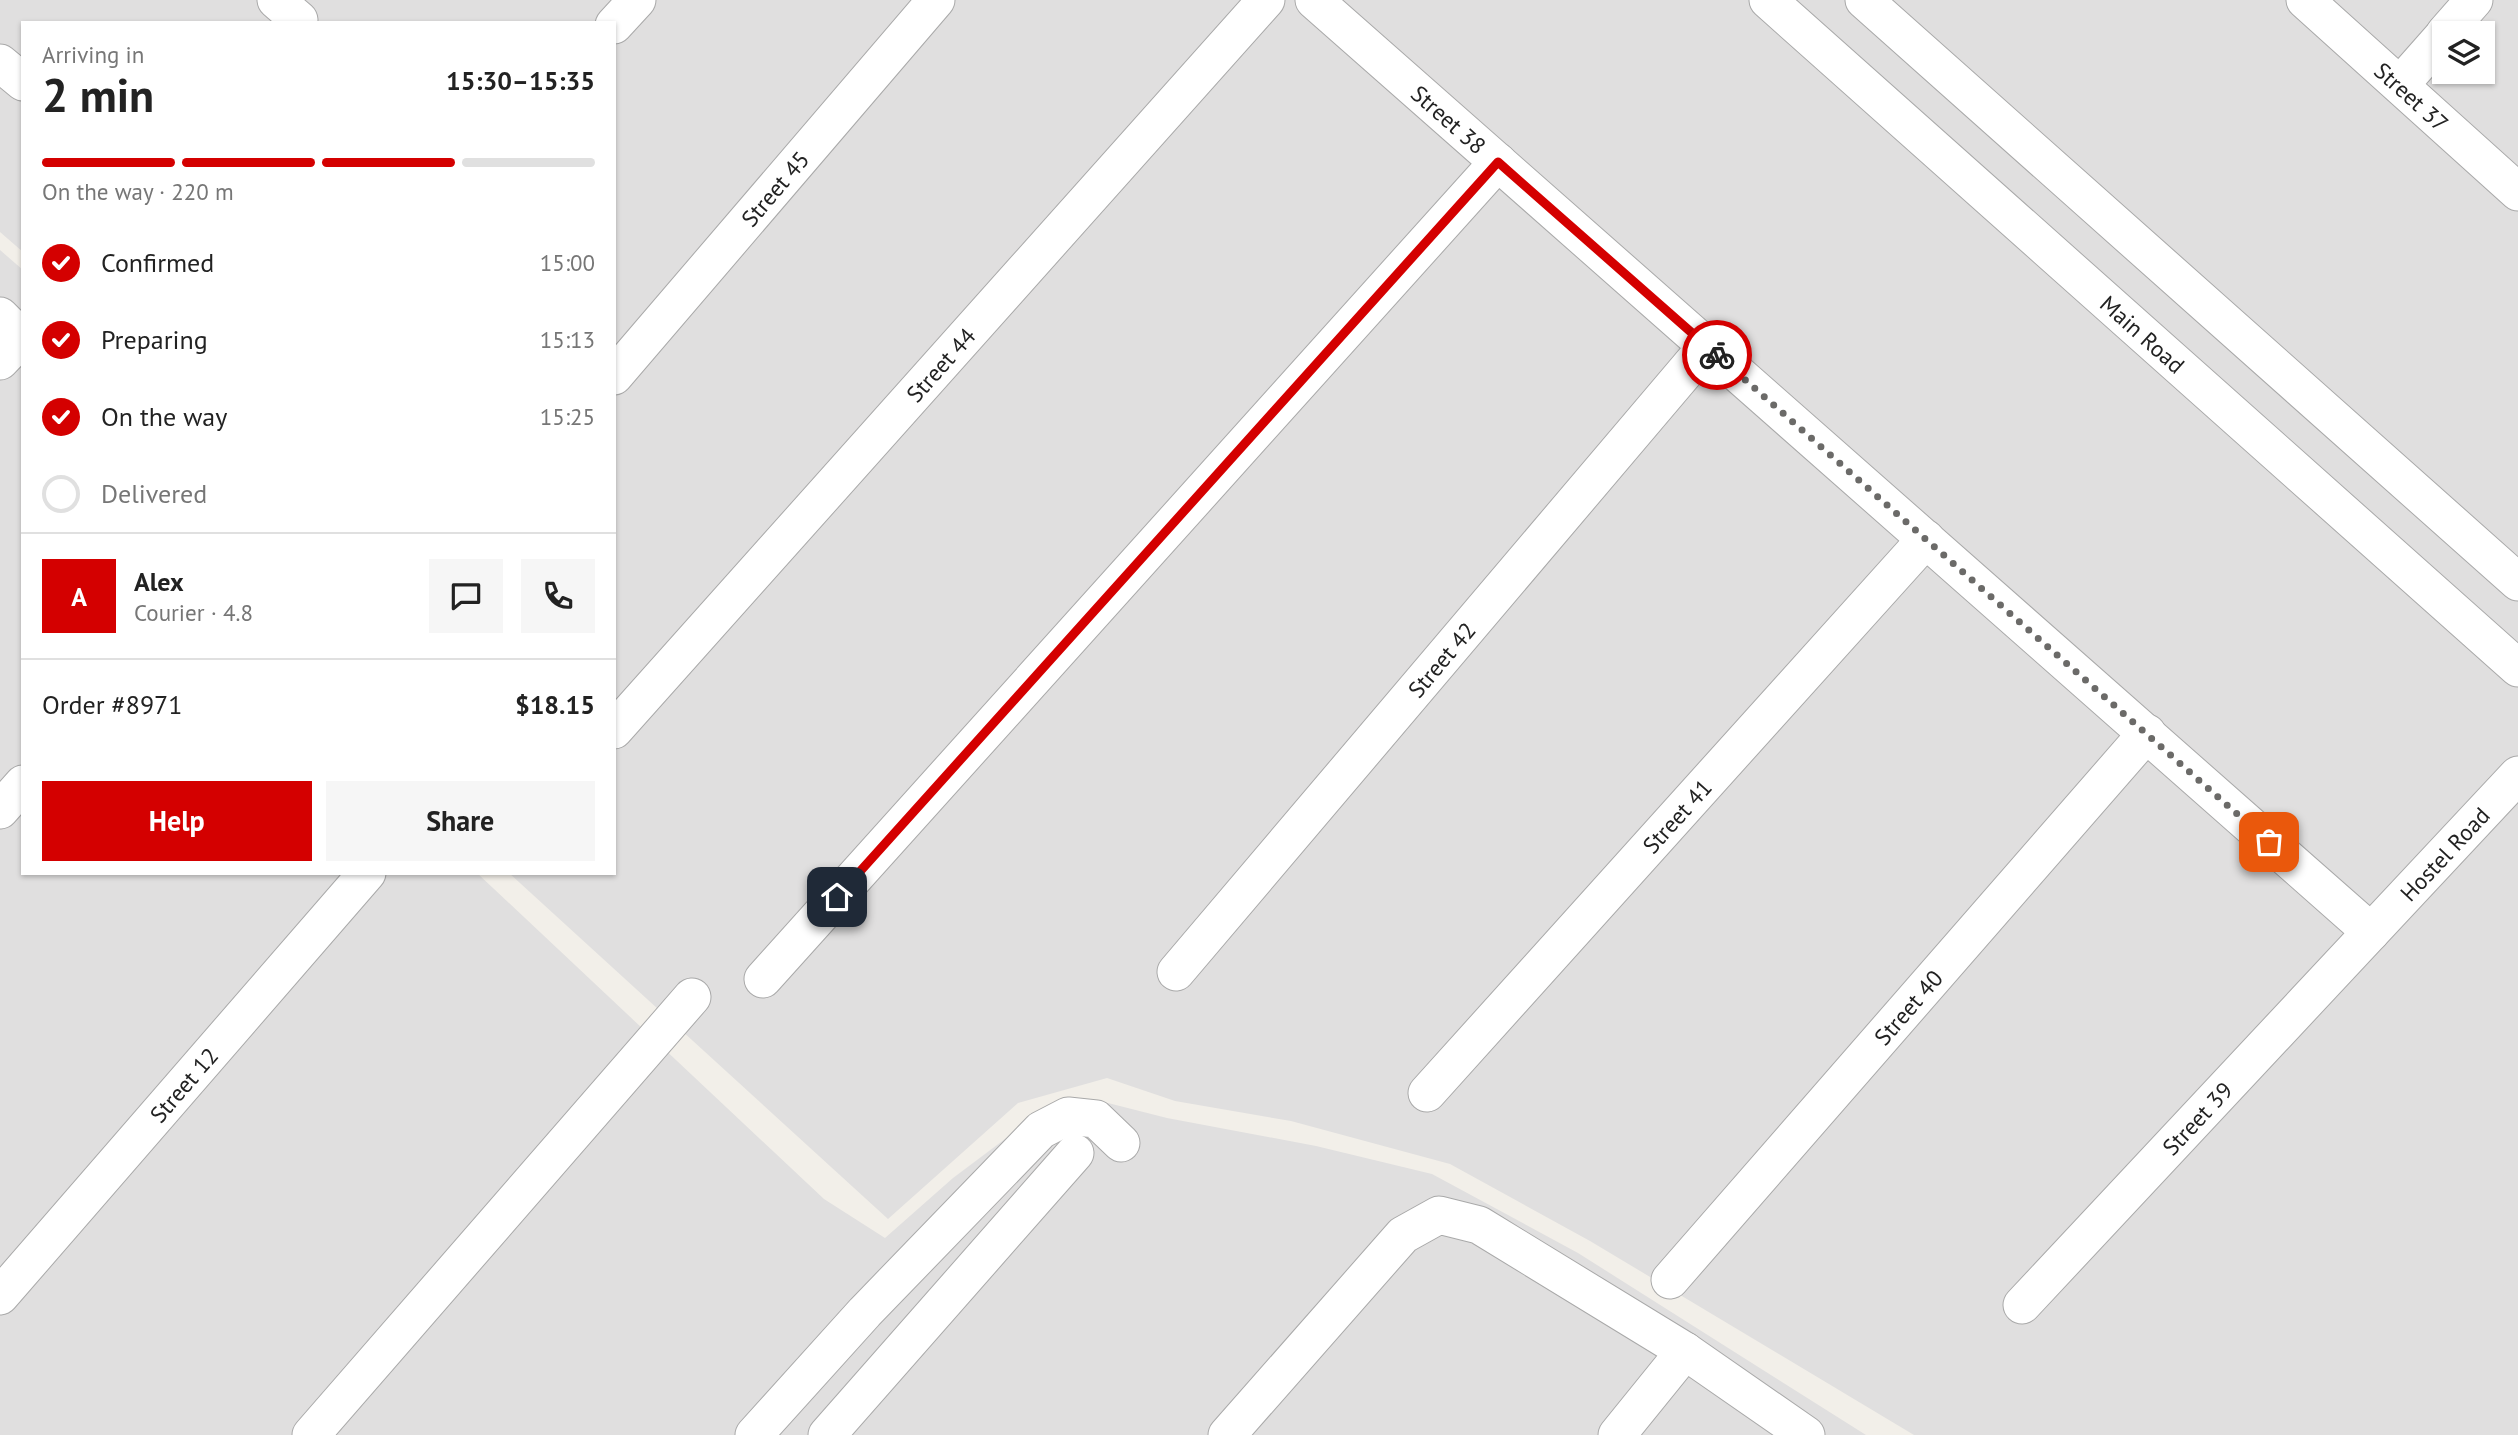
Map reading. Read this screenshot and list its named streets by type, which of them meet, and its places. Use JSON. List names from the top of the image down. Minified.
{"streets":{"street":["Street 37","Street 38","Street 45","Main Road","Street 44","Street 42","Street 41","Hostel Road","Street 40","Street 12","Street 39"]},"crossings":[["Street 38","Street 42"],["Street 38","Street 41"],["Street 38","Hostel Road"],["Street 38","Street 40"],["Street 38","Street 39"],["Hostel Road","Street 39"]],"page":{"heading":["2 min","Arriving in","15:30–15:35"],"panel":["Alex","Courier · 4.8","Order #8971","$18.15"],"bar":"On the way · 220 m","list":[["Confirmed","15:00"],["Preparing","15:13"],["On the way","15:25"],"Delivered"],"round":"A","buttons":["Help","Share"]}}
